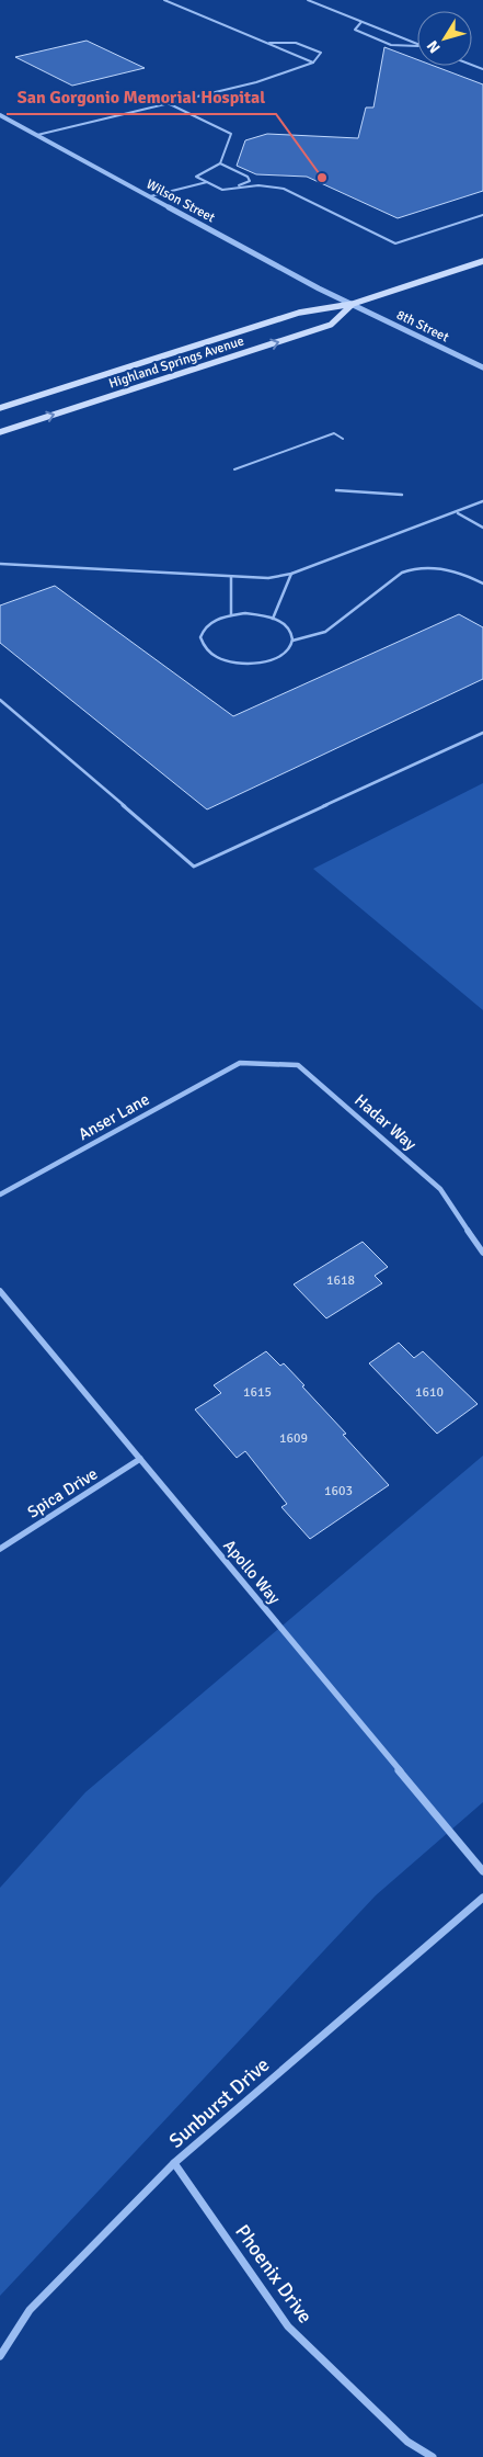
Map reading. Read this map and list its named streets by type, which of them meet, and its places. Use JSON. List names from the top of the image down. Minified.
{"streets":{"main road":["Highland Springs Avenue"],"street":["Wilson Street","8th Street","Anser Lane","Hadar Way","Spica Drive","Apollo Way","Sunburst Drive","Phoenix Drive"]},"crossings":[["Wilson Street","8th Street"],["Wilson Street","Highland Springs Avenue"],["8th Street","Highland Springs Avenue"],["Anser Lane","Hadar Way"],["Spica Drive","Apollo Way"],["Sunburst Drive","Phoenix Drive"]],"places":["San Gorgonio Memorial Hospital"],"house_numbers":["1618","1615","1610","1609","1603"],"north":"bottom left"}
